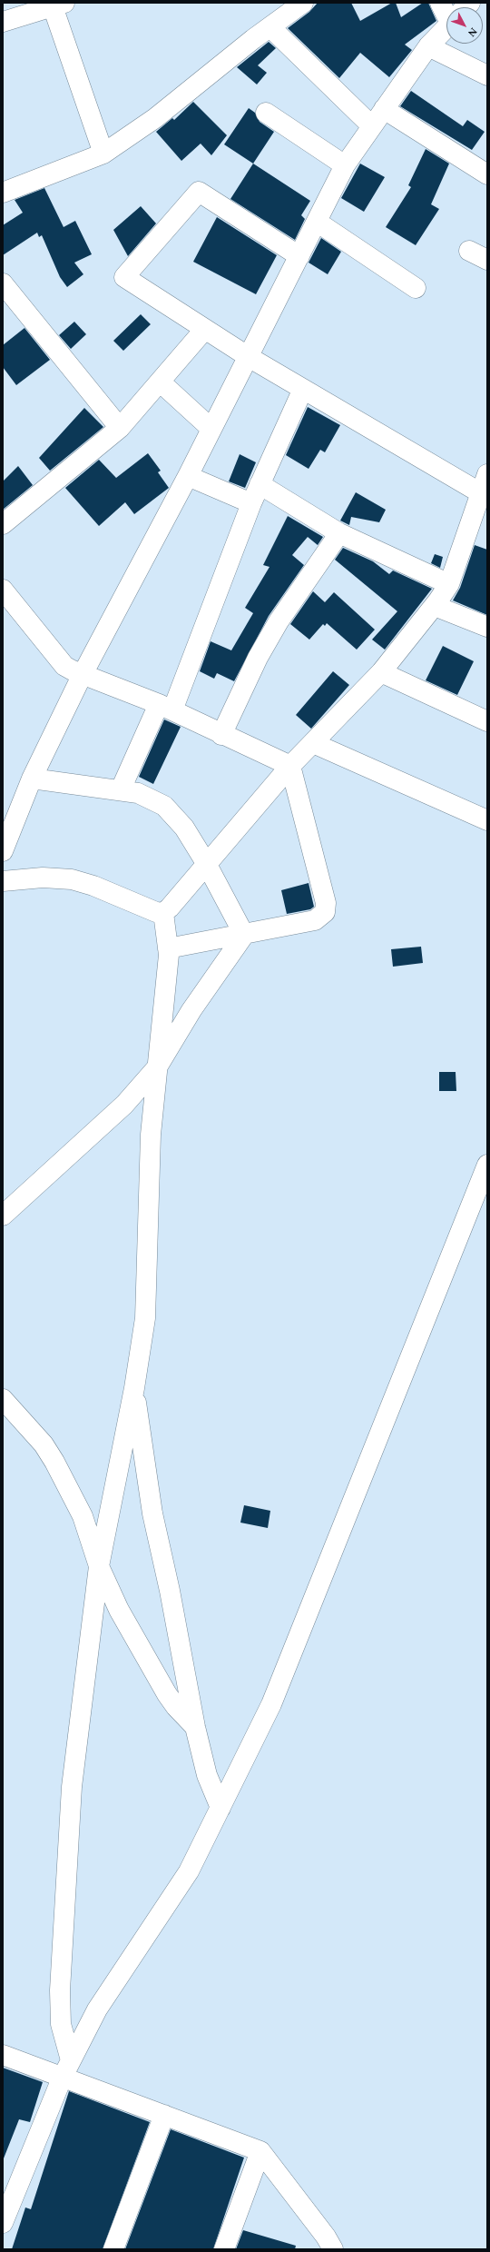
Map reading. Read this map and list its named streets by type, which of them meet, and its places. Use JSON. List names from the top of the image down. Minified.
{"north":"bottom right"}
